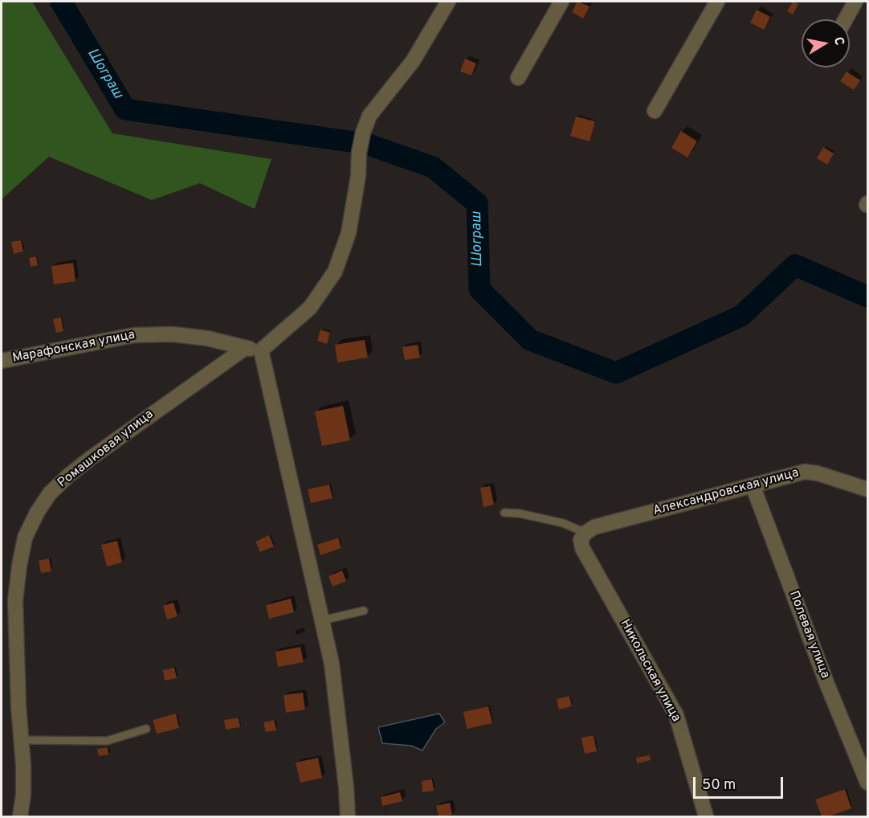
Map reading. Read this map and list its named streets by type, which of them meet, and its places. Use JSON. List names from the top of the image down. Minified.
{"streets":{"street":["Марафонская улица","Ромашковая улица","Александровская улица","Полевая улица","Никольская улица"]},"crossings":[["Марафонская улица","Ромашковая улица"],["Александровская улица","Полевая улица"],["Александровская улица","Никольская улица"]],"water":["Шограш"],"scale_bar":"50 m","north":"right"}
